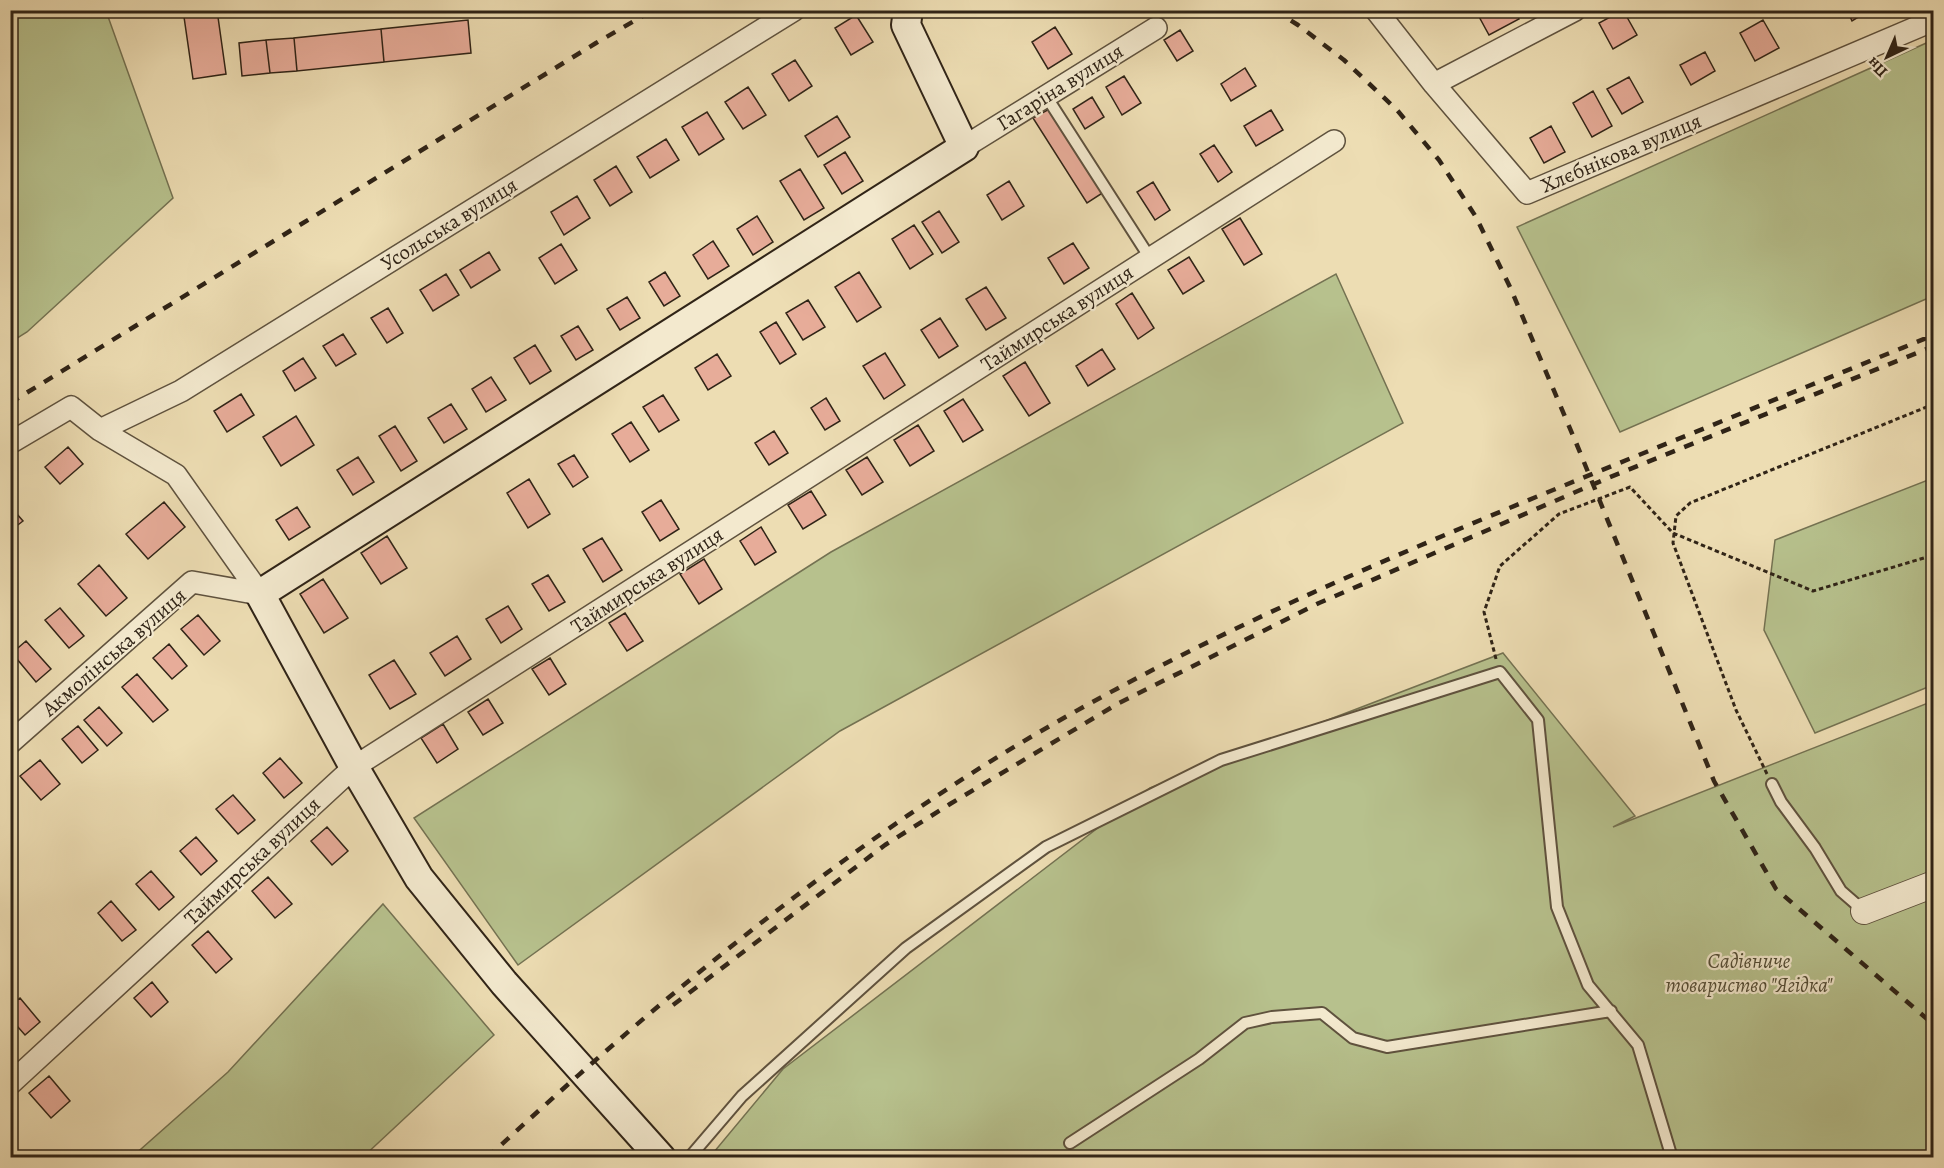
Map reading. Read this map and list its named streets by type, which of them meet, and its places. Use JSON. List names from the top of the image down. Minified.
{"streets":{"street":["Гагаріна вулиця","Хлєбнікова вулиця","Усольська вулиця","Таймирська вулиця","Акмолiнська вулиця"]},"parks":["Садівниче товариство \"Ягідка\""],"north":"bottom left"}
